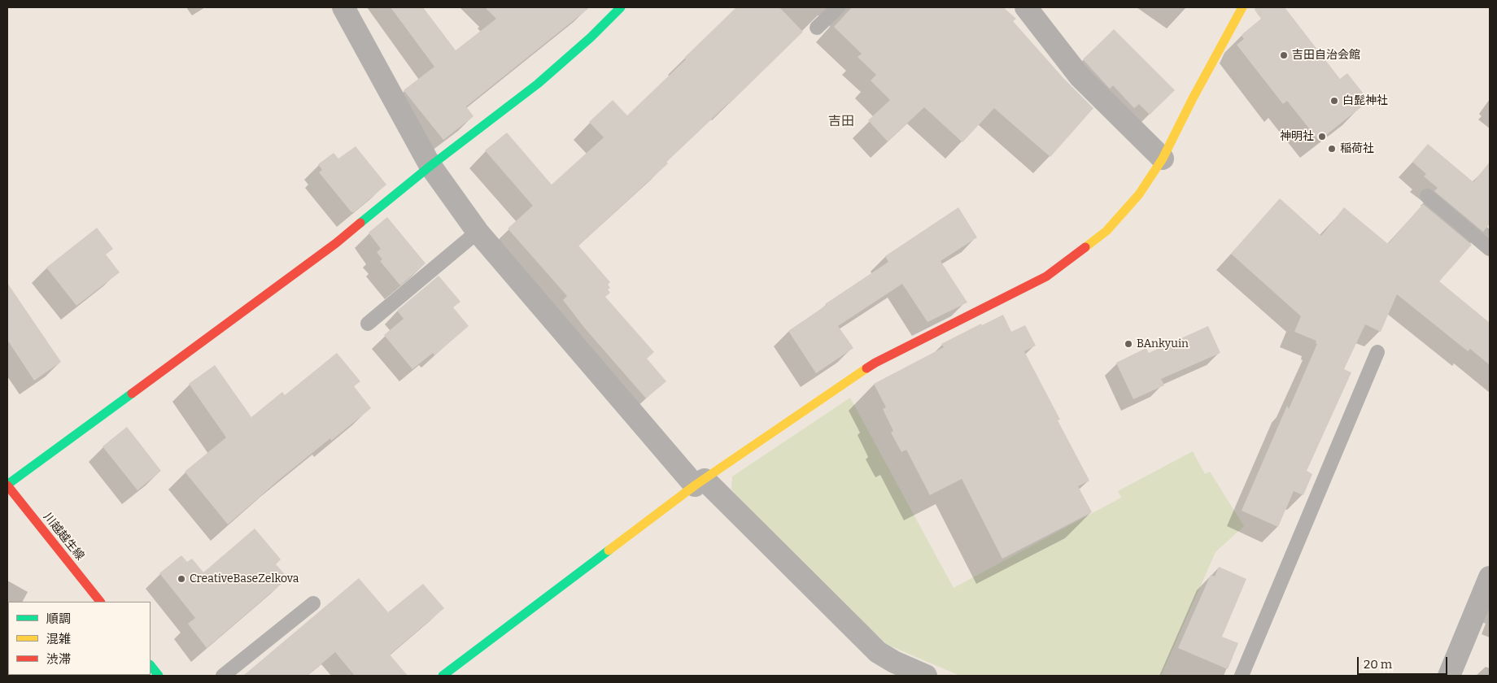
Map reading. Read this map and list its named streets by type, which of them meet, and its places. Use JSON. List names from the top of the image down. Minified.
{"streets":{"street":["川越越生線"]},"districts":["吉田"],"places":["吉田自治会館","白髭神社","神明社","稲荷社","BAnkyuin","CreativeBaseZelkova"],"legend":["順調","混雑","渋滞"],"scale_bar":"20 m"}
